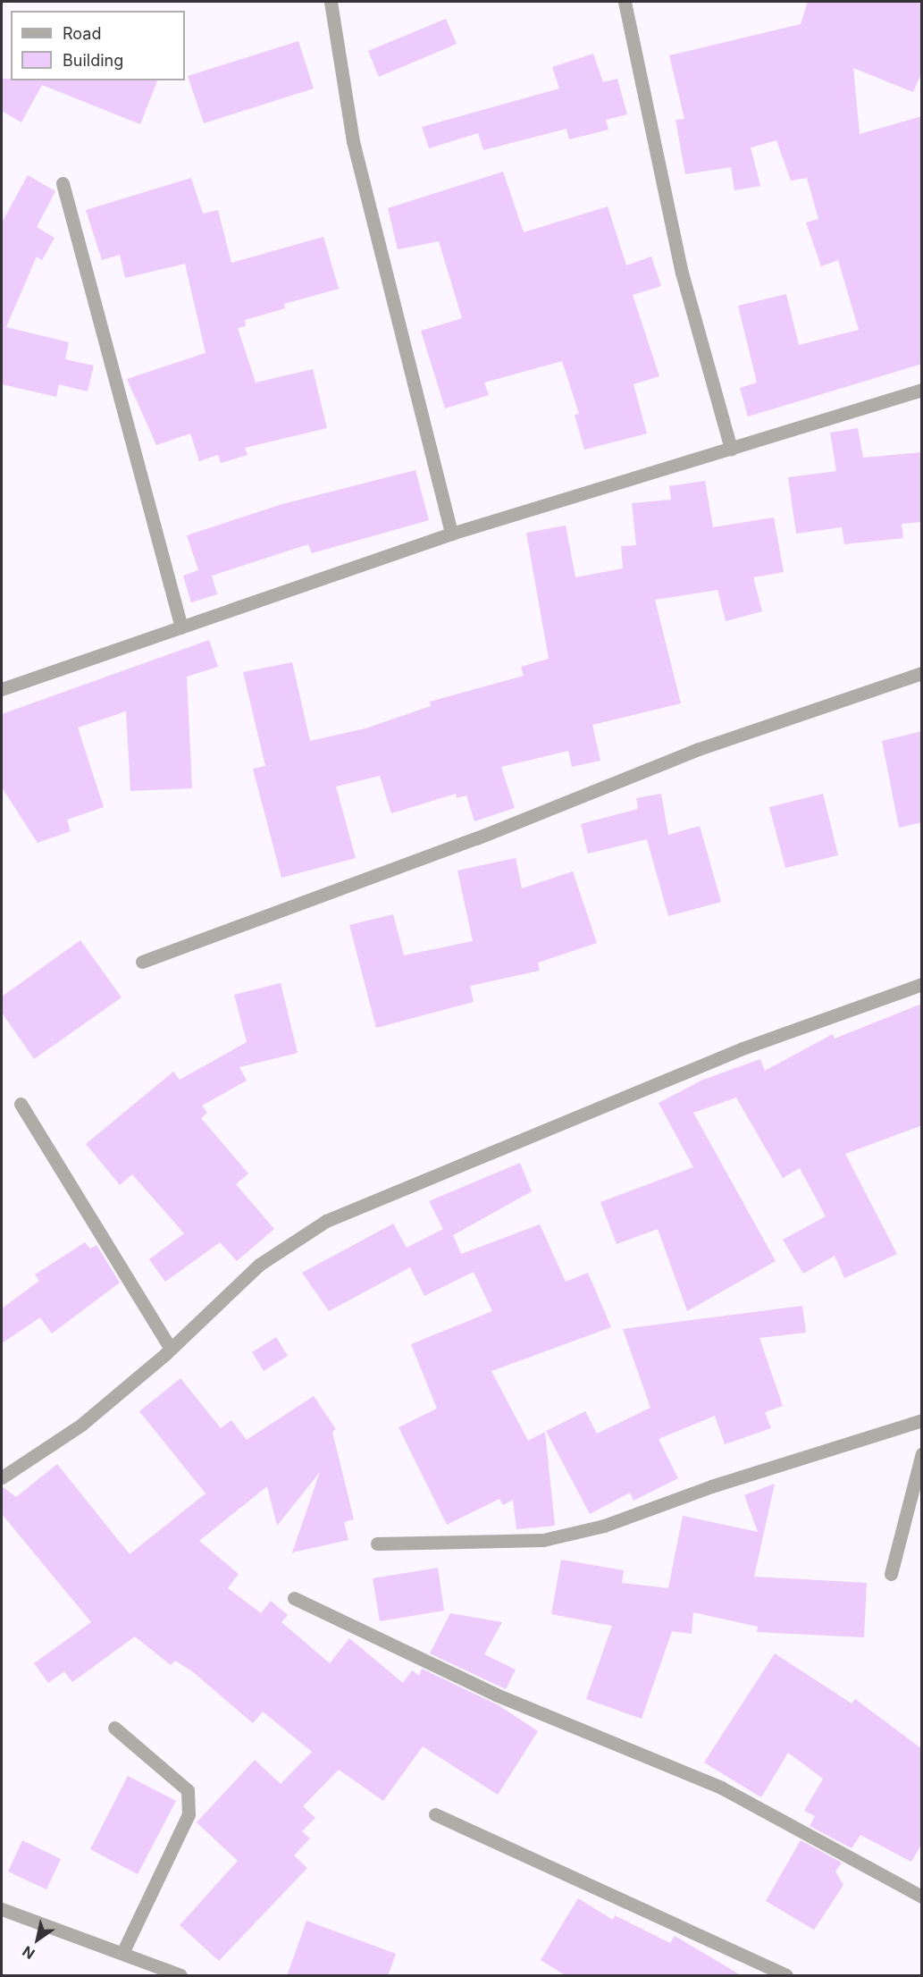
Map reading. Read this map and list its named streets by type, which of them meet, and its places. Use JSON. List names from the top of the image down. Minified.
{"legend":["Road","Building"],"north":"bottom left"}
